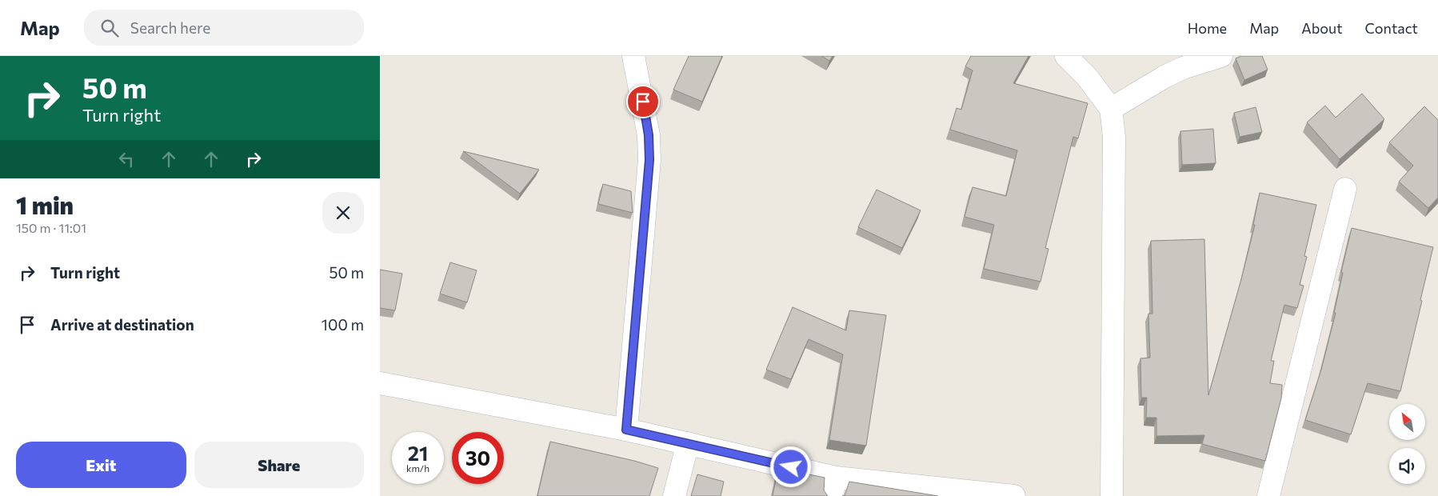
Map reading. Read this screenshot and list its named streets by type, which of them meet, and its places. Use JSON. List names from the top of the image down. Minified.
{"north":"top left","page":{"header":"Map","search":"Search here","nav":["Home","Map","About","Contact"],"turn":["50 m","Turn right"],"heading":["1 min","150 m · 11:01"],"list":[{"name":"Turn right","value":"50 m"},{"name":"Arrive at destination","value":"100 m"}],"speed":"21 km/h","limit":"30","buttons":["Exit","Share"]}}
